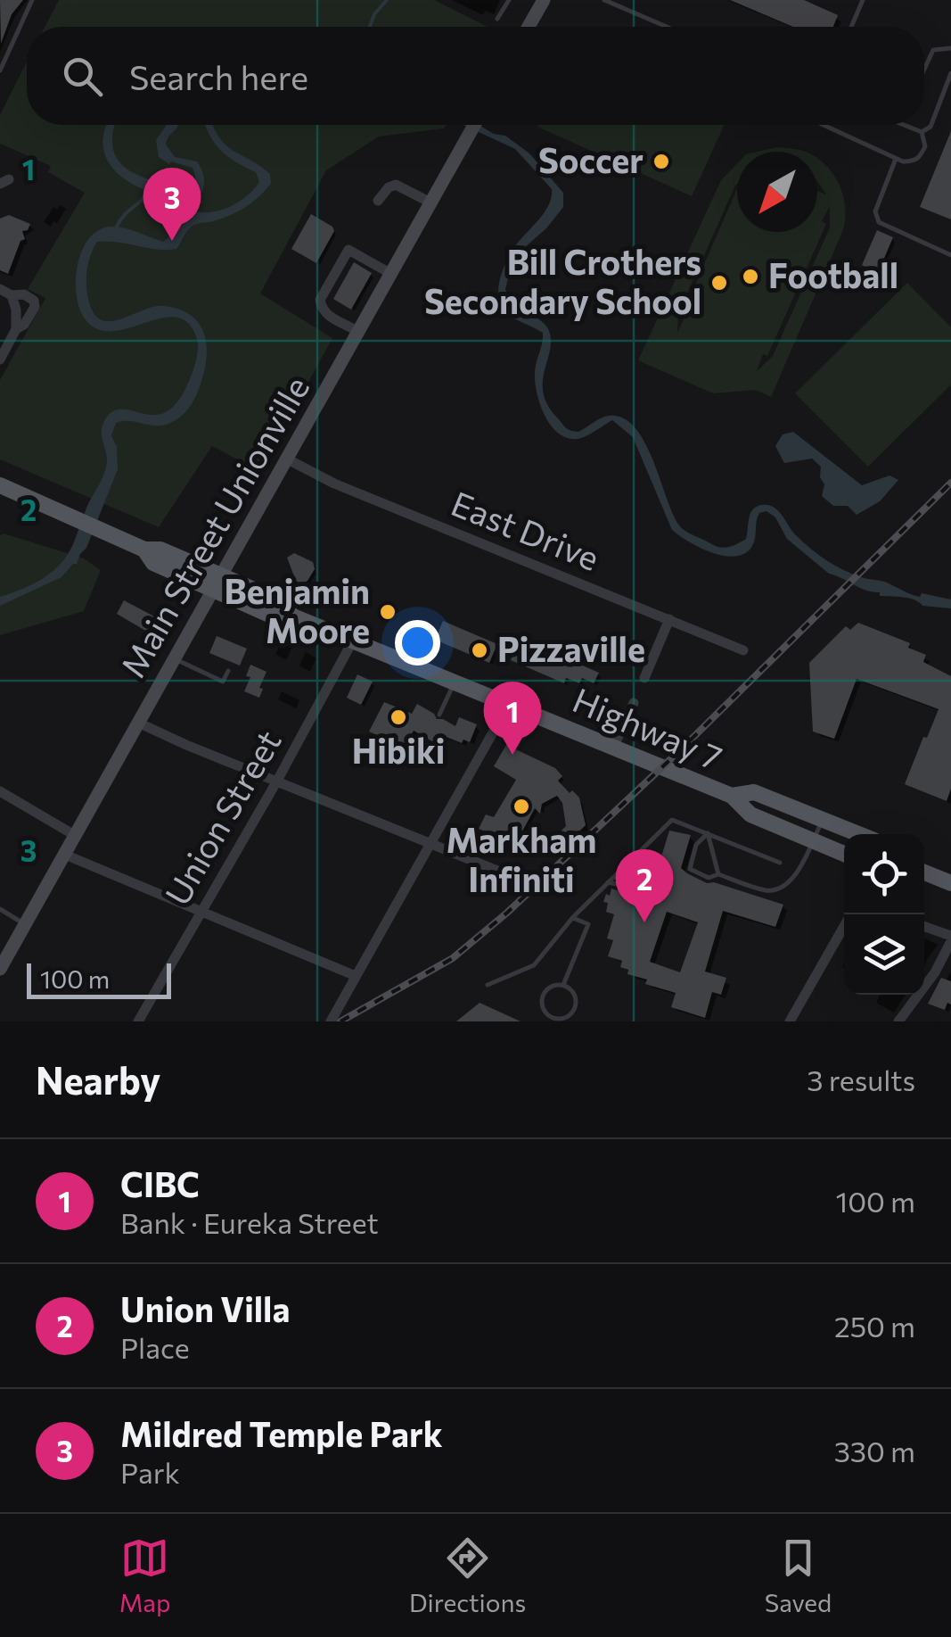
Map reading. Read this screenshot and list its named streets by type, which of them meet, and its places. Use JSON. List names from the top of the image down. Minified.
{"streets":{"main road":["Main Street Unionville","Highway 7"],"street":["East Drive","Union Street"]},"crossings":[["Main Street Unionville","East Drive"],["Main Street Unionville","Highway 7"],["Highway 7","Union Street"]],"places":["Soccer","Football","Bill Crothers Secondary School","Benjamin Moore","Pizzaville","Hibiki","Markham Infiniti"],"scale_bar":"100 m","north":"bottom left","page":{"search":"Search here","pins":["3","1","2"],"scale":"100 m","heading":["Nearby","3 results"],"list":[{"mark":"1","name":"CIBC","note":"Bank · Eureka Street","value":"100 m"},{"mark":"2","name":"Union Villa","note":"Place","value":"250 m"},{"mark":"3","name":"Mildred Temple Park","note":"Park","value":"330 m"}],"nav":["Map","Directions","Saved"]},"grid":{"rows":["1","2","3"]}}
